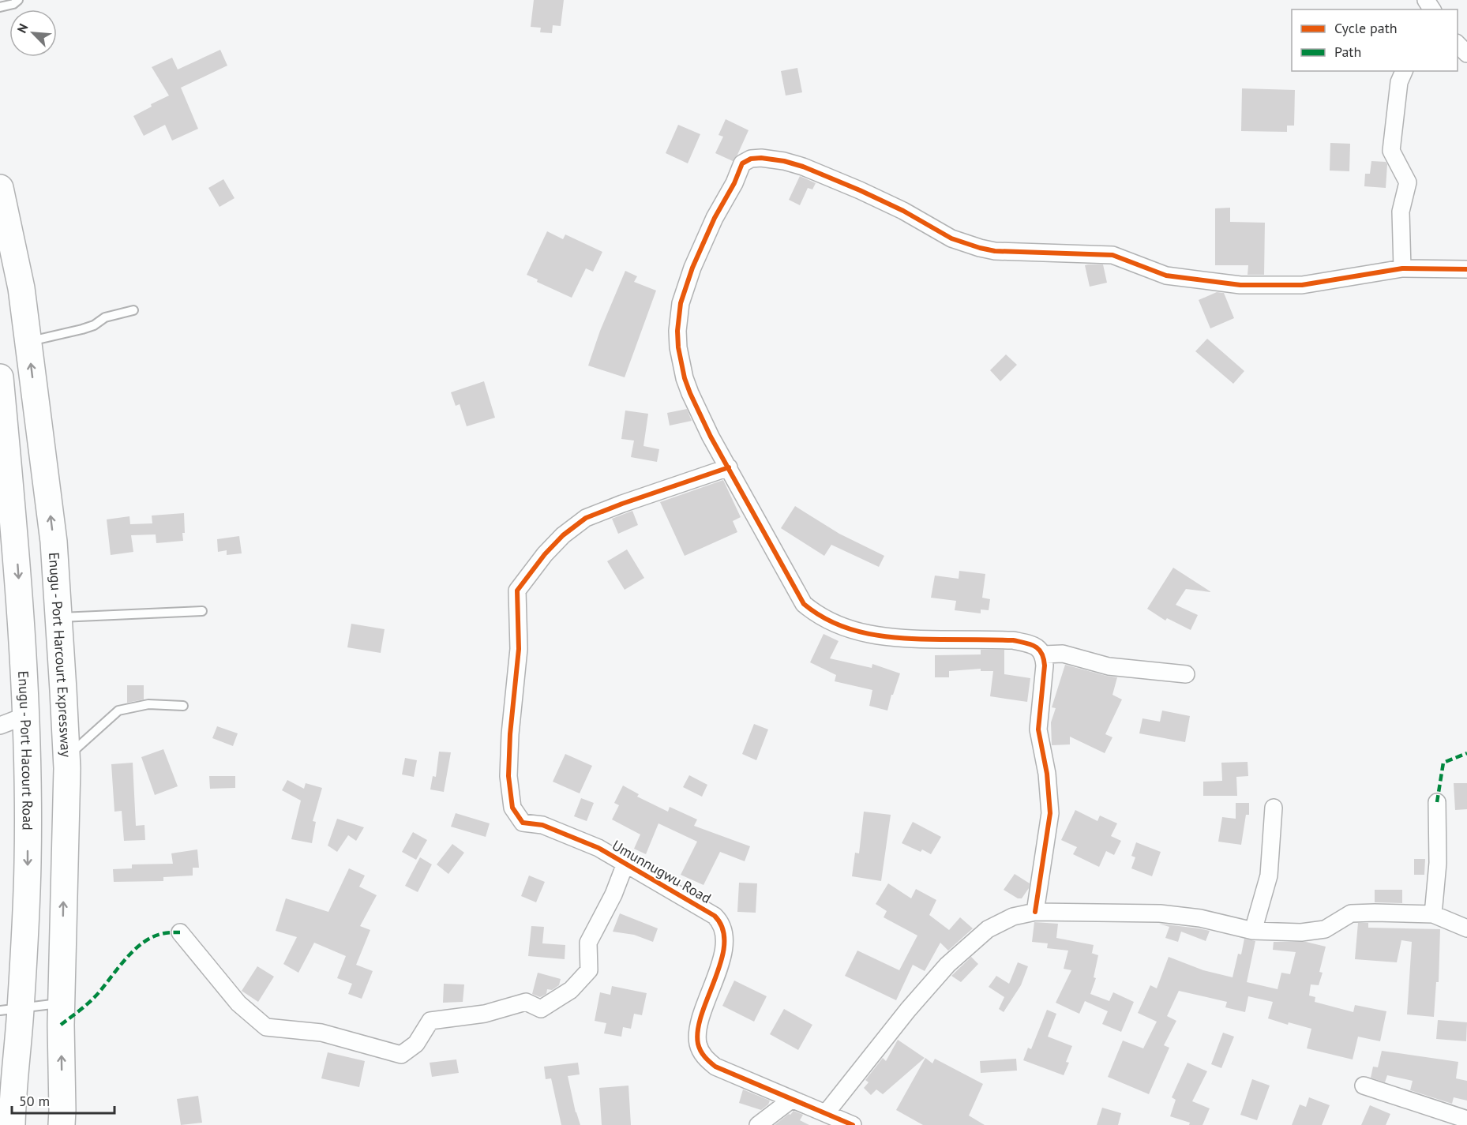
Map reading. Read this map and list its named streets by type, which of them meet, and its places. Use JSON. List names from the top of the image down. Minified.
{"streets":{"highway":["Enugu - Port Harcourt Expressway","Enugu - Port Hacourt Road"],"street":["Umunnugwu Road"]},"one_way":["Enugu - Port Harcourt Expressway","Enugu - Port Hacourt Road"],"legend":["Cycle path","Path"],"scale_bar":"50 m","north":"top left"}
